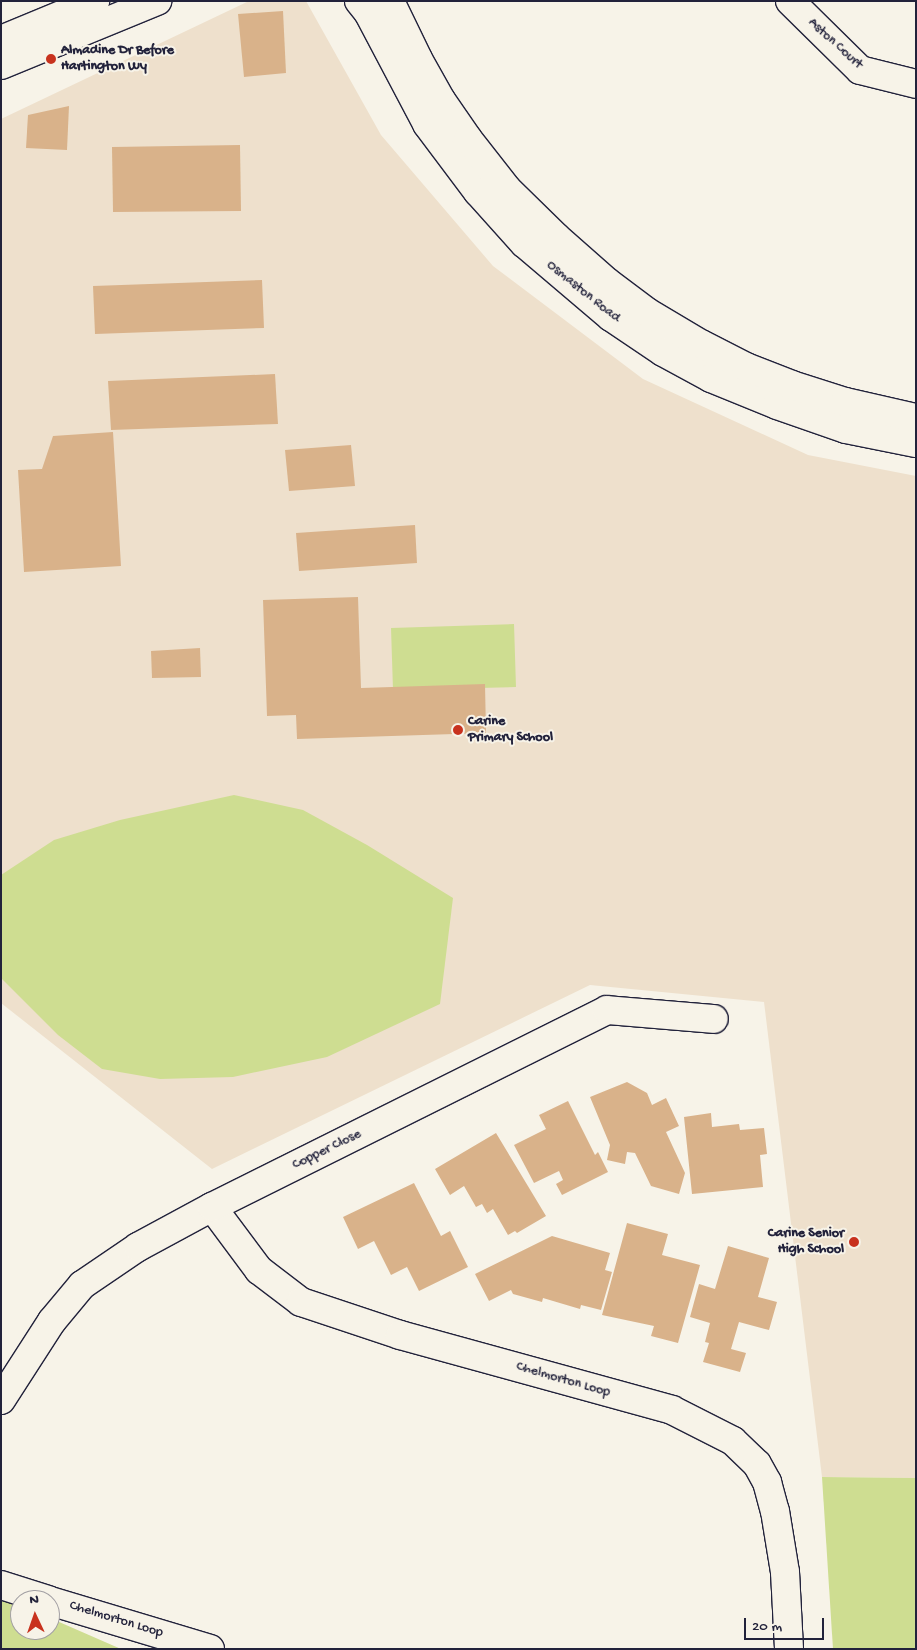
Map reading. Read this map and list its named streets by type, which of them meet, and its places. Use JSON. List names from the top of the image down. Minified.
{"streets":{"street":["Aston Court","Osmaston Road","Copper Close","Chelmorton Loop"]},"crossings":[["Copper Close","Chelmorton Loop"]],"places":["Almadine Dr Before Hartington Wy","Carine Primary School","Carine Senior High School"],"scale_bar":"20 m","north":"top"}
